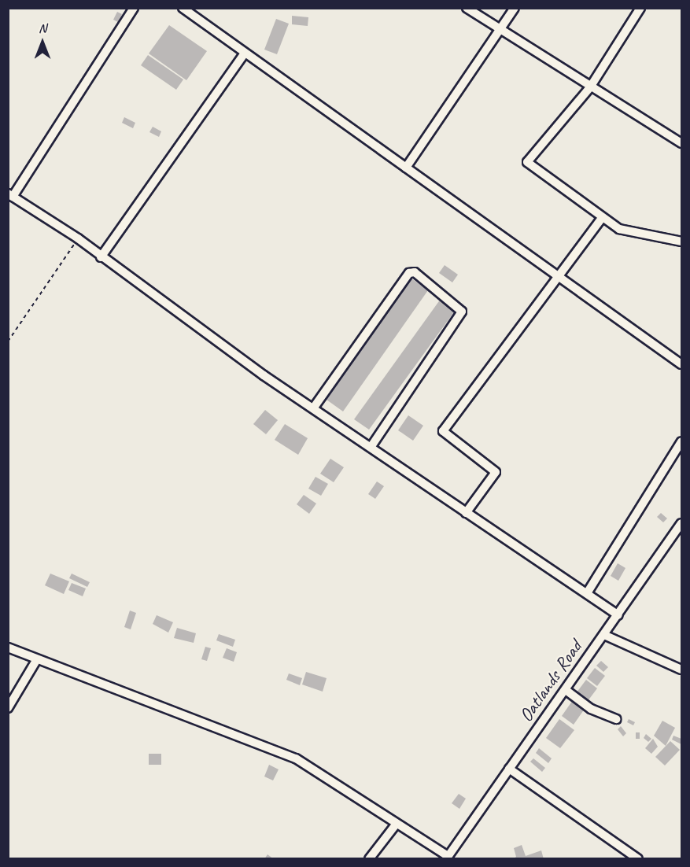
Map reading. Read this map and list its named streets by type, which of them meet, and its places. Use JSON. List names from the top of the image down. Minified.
{"streets":{"street":["Oatlands Road"]},"north":"top"}
